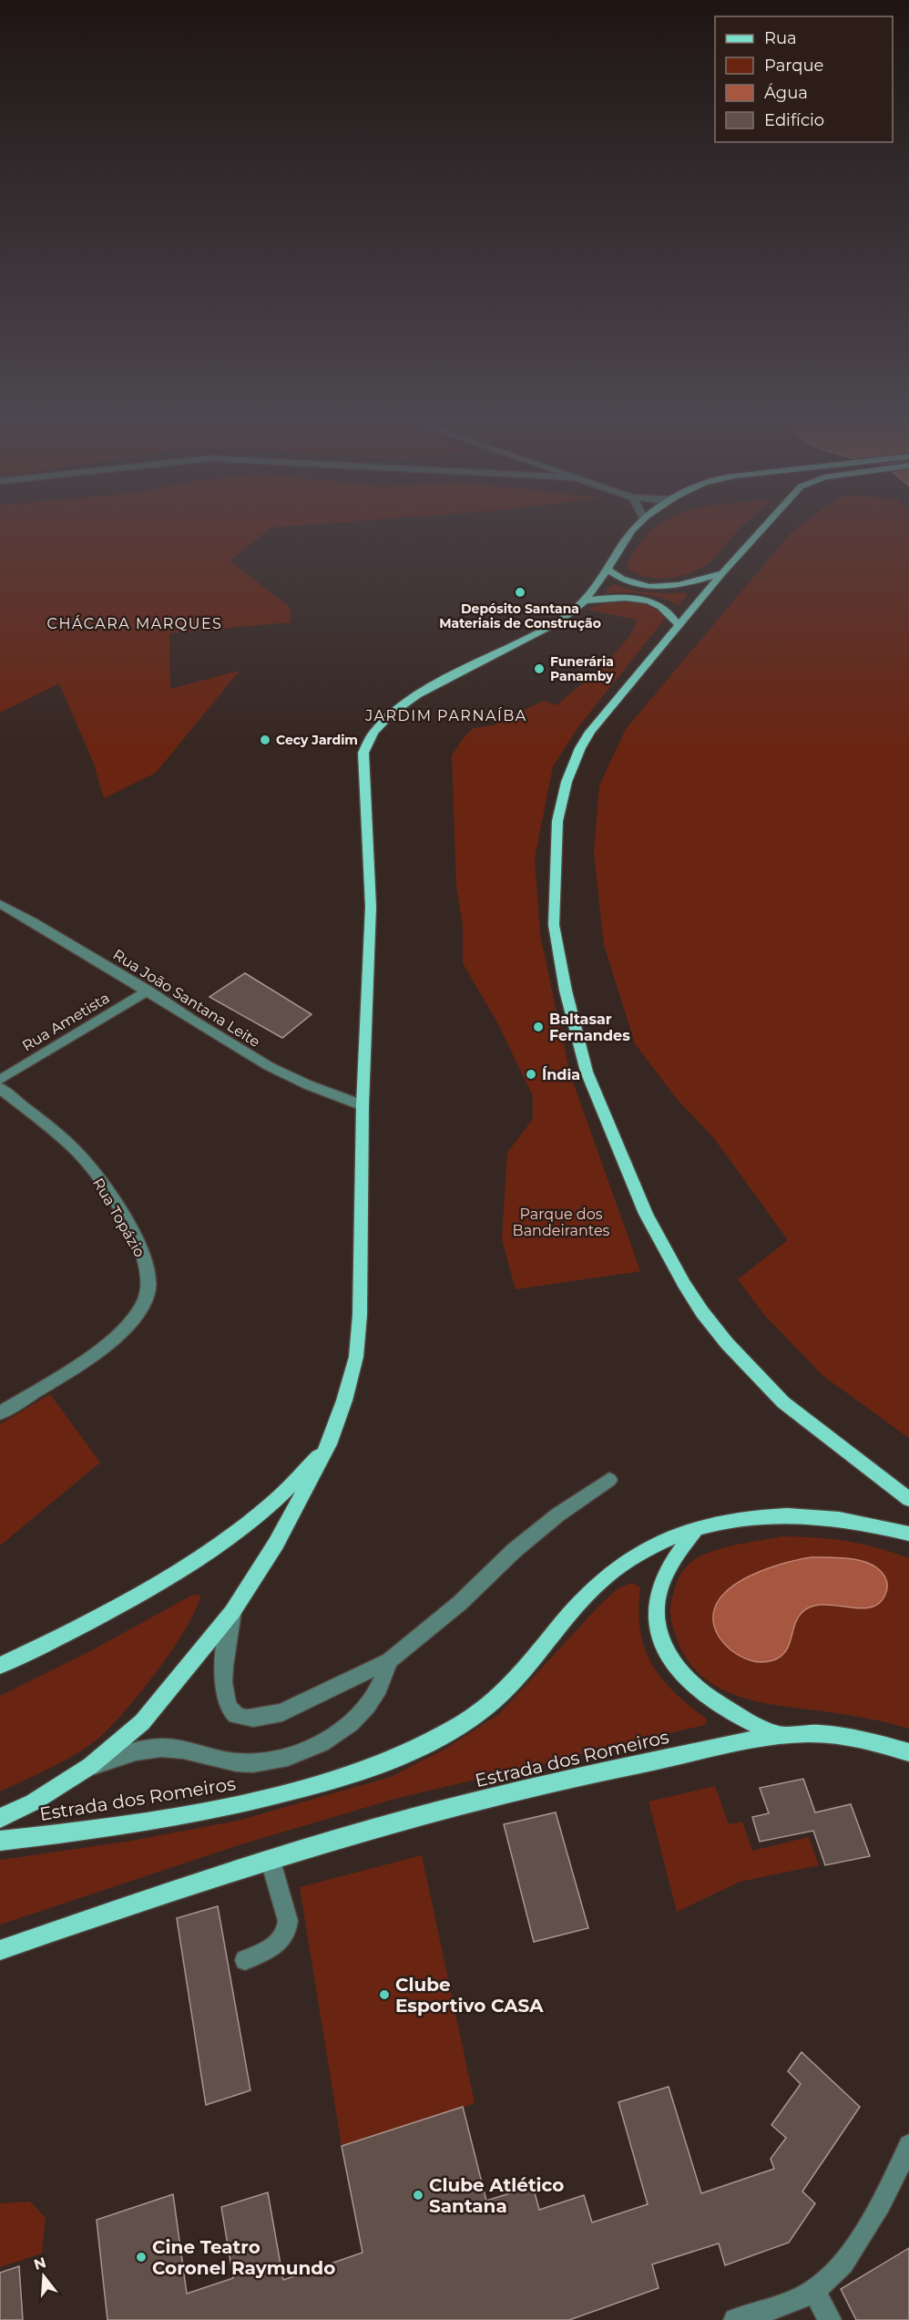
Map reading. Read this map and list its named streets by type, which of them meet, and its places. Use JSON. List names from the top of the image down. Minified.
{"streets":{"main road":["Estrada dos Romeiros"],"street":["Rua João Santana Leite","Rua Ametista","Rua Topázio"]},"crossings":[["Rua João Santana Leite","Rua Ametista"]],"districts":["CHÁCARA MARQUES","JARDIM PARNAÍBA"],"parks":["Parque dos Bandeirantes"],"places":["Depósito Santana Materiais de Construção","Funerária Panamby","Cecy Jardim","Baltasar Fernandes","Índia","Clube Esportivo CASA","Clube Atlético Santana","Cine Teatro Coronel Raymundo"],"legend":["Rua","Parque","Água","Edifício"],"north":"top"}
